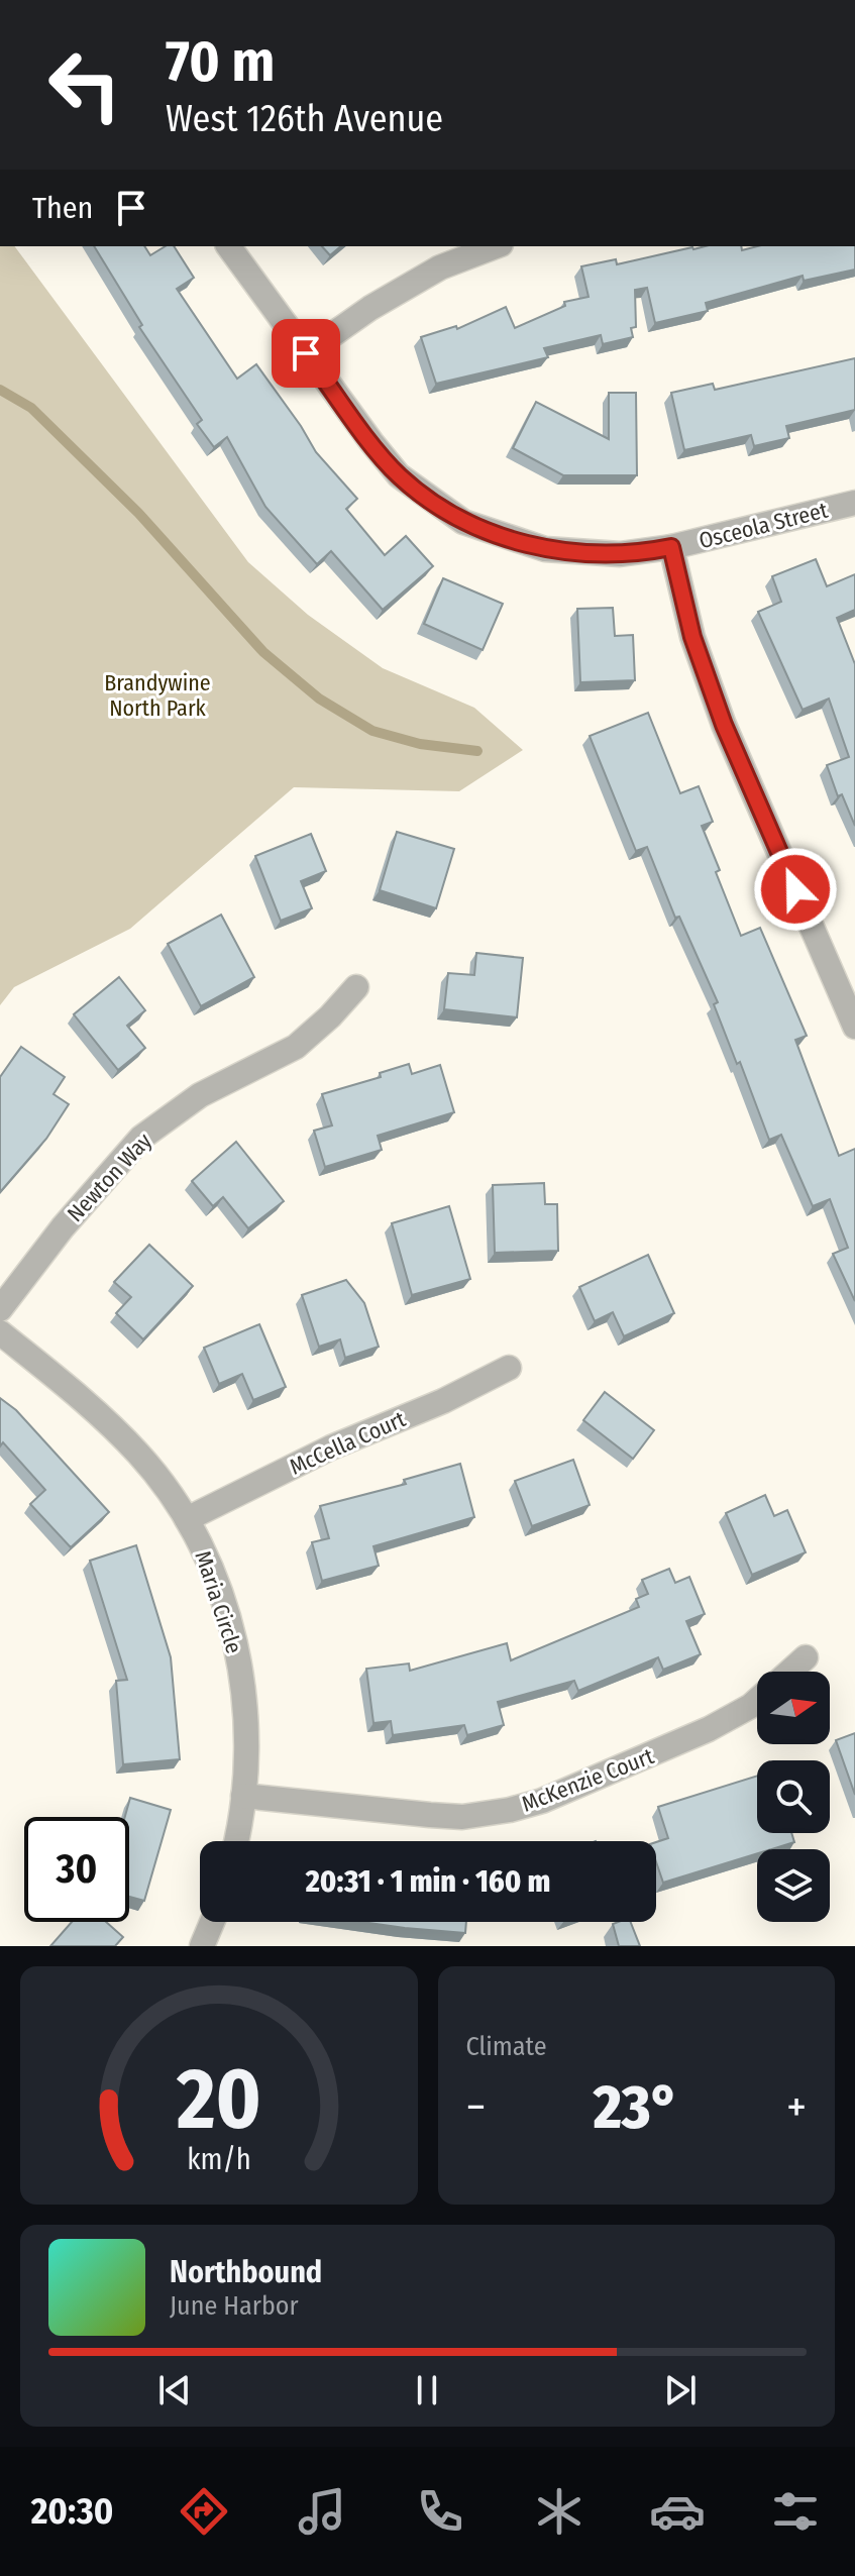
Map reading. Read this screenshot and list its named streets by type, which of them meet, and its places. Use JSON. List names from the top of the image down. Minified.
{"streets":{"street":["Osceola Street","Newton Way","McCella Court","Maria Circle","McKenzie Court"]},"crossings":[["McCella Court","Maria Circle"],["Maria Circle","McKenzie Court"]],"parks":["Brandywine North Park"],"north":"right","page":{"turn":["70 m","West 126th Avenue"],"then":"Then","limit":"30","trip":"20:31 · 1 min · 160 m","tile":"Climate","heat":["−","23°","+"],"song":["Northbound","June Harbor"],"tabs":"20:30","gauge":["20","km/h"]}}
